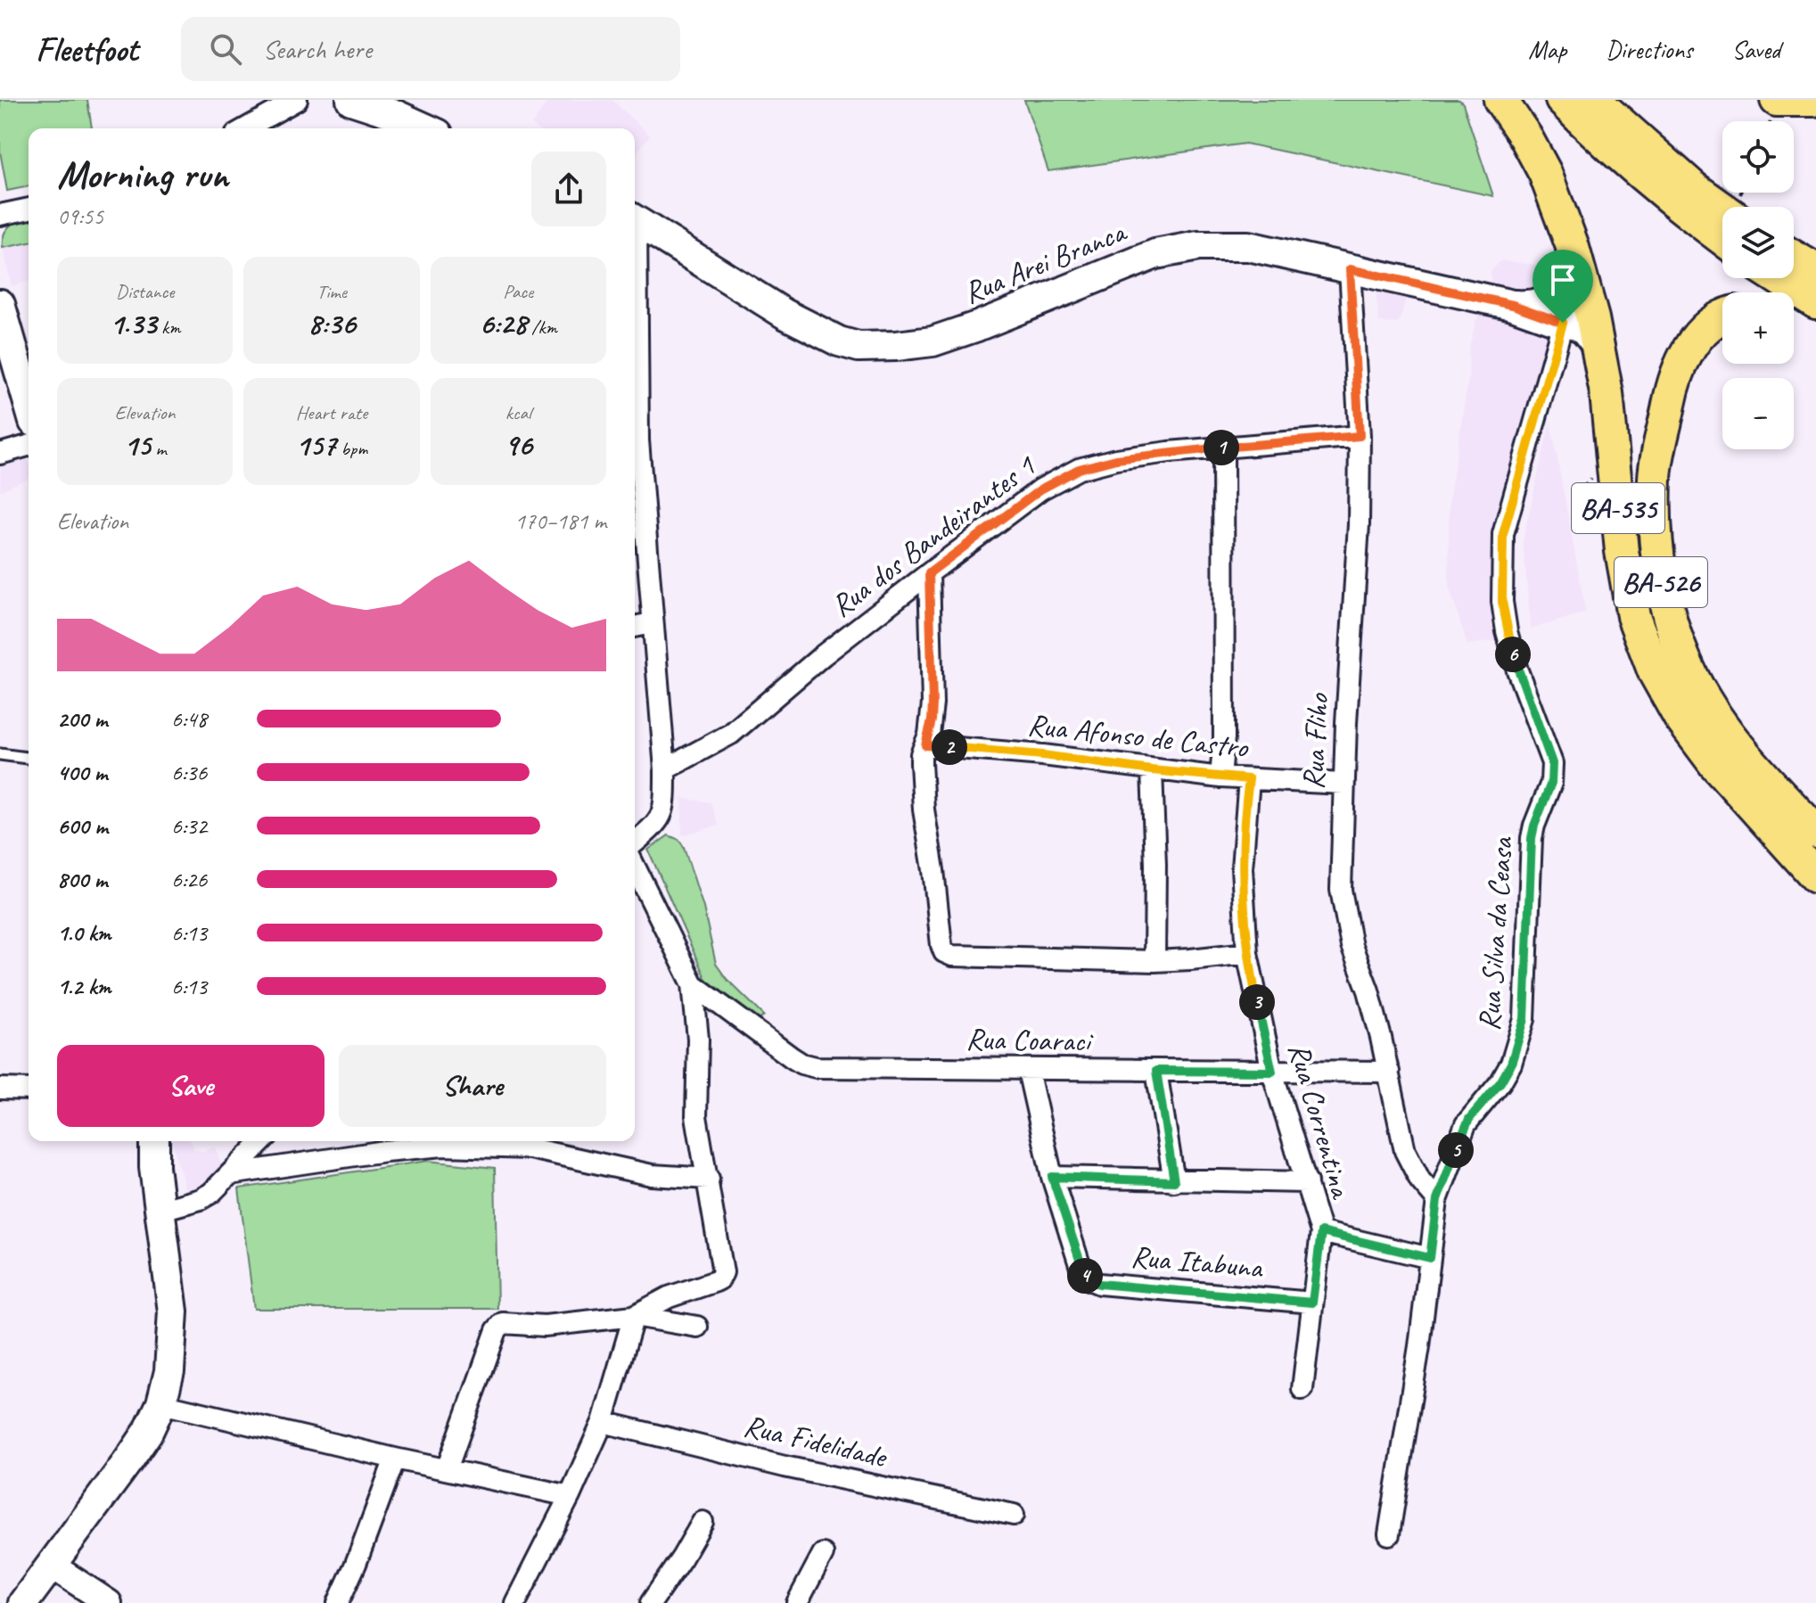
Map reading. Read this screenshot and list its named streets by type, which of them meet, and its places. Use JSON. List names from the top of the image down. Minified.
{"streets":{"highway":["BA-535","BA-526"],"main road":["Rua Arei Branca"],"street":["Rua dos Bandeirantes 1","Rua Afonso de Castro","Rua Fliho","Rua Silva da Ceasa","Rua Coaraci","Rua Correntina","Rua Itabuna","Rua Fidelidade"]},"crossings":[["Rua Arei Branca","BA-535"],["Rua Arei Branca","Rua Fliho"],["Rua Arei Branca","Rua Silva da Ceasa"],["Rua dos Bandeirantes 1","Rua Fliho"],["Rua Afonso de Castro","Rua Fliho"],["Rua Afonso de Castro","Rua Correntina"],["Rua Fliho","Rua Silva da Ceasa"],["Rua Fliho","Rua Coaraci"],["Rua Coaraci","Rua Correntina"],["Rua Correntina","Rua Itabuna"]],"page":{"header":"Fleetfoot","search":"Search here","nav":["Map","Directions","Saved"],"map_buttons":["+","−"],"heading":["Morning run","09:55"],"stats":[["Distance","1.33 km"],["Time","8:36"],["Pace","6:28 /km"],["Elevation","15 m"],["Heart rate","157 bpm"],["kcal","96"]],"pins":["1","6","2","3","5","4"],"chart":["Elevation","170–181 m"],"list":[{"name":"200 m","note":"6:48"},{"name":"400 m","note":"6:36"},{"name":"600 m","note":"6:32"},{"name":"800 m","note":"6:26"},{"name":"1.0 km","note":"6:13"},{"name":"1.2 km","note":"6:13"}],"buttons":["Save","Share"]}}
